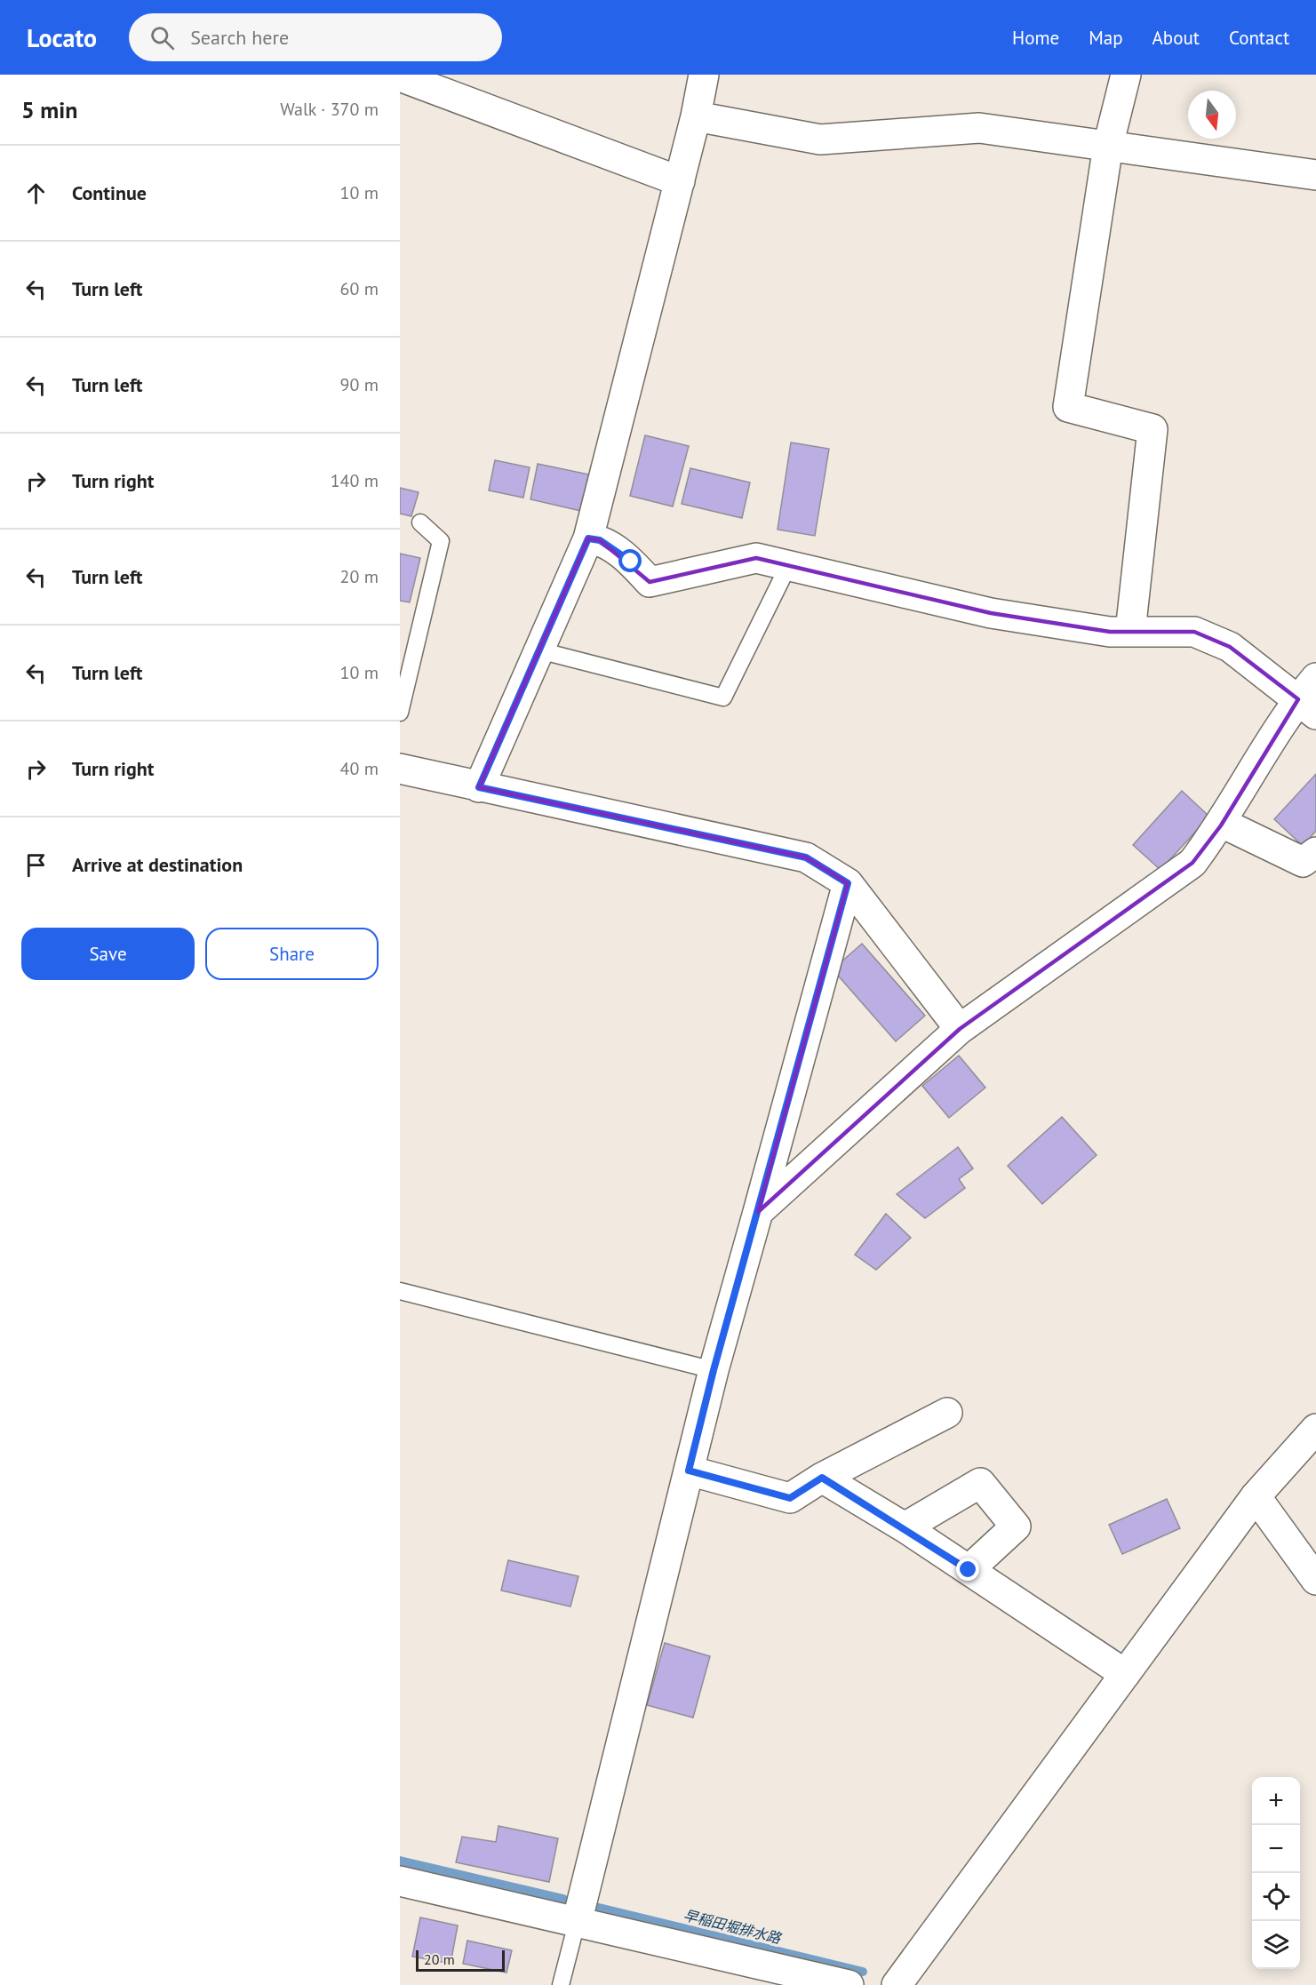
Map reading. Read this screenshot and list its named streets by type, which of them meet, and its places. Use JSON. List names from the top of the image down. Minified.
{"water":["早稲田堀排水路"],"scale_bar":"20 m","north":"bottom","page":{"header":"Locato","search":"Search here","nav":["Home","Map","About","Contact"],"heading":["5 min","Walk · 370 m"],"list":[["Continue","10 m"],["Turn left","60 m"],["Turn left","90 m"],["Turn right","140 m"],["Turn left","20 m"],["Turn left","10 m"],["Turn right","40 m"],"Arrive at destination"],"buttons":["Save","Share"],"map_buttons":["+","−"],"scale":"20 m"}}
